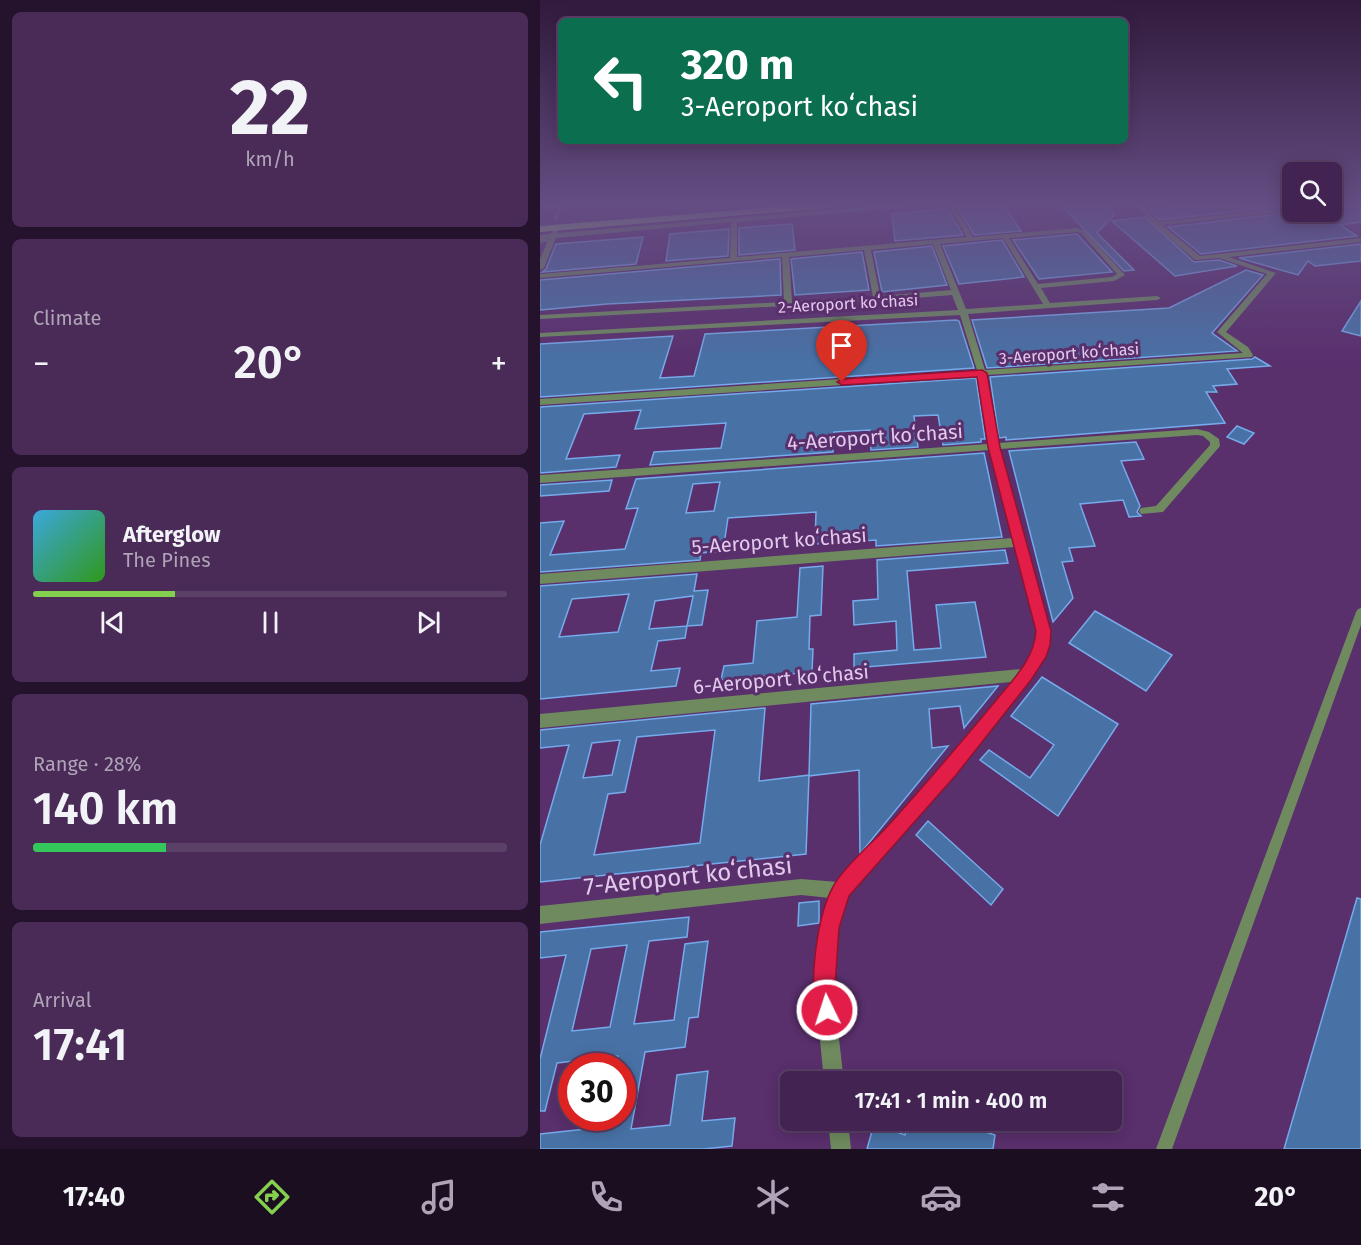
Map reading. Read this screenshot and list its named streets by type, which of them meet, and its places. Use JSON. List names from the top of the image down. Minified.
{"streets":{"street":["2-Aeroport koʻchasi","3-Aeroport koʻchasi","4-Aeroport koʻchasi","5-Aeroport koʻchasi","6-Aeroport koʻchasi","7-Aeroport koʻchasi"]},"page":{"tile":[["22","km/h"],"Climate",["Range · 28%","140 km"],["Arrival","17:41"]],"turn":["320 m","3-Aeroport koʻchasi"],"heat":["−","20°","+"],"song":["Afterglow","The Pines"],"limit":"30","trip":"17:41 · 1 min · 400 m","tabs":["17:40","20°"]}}
